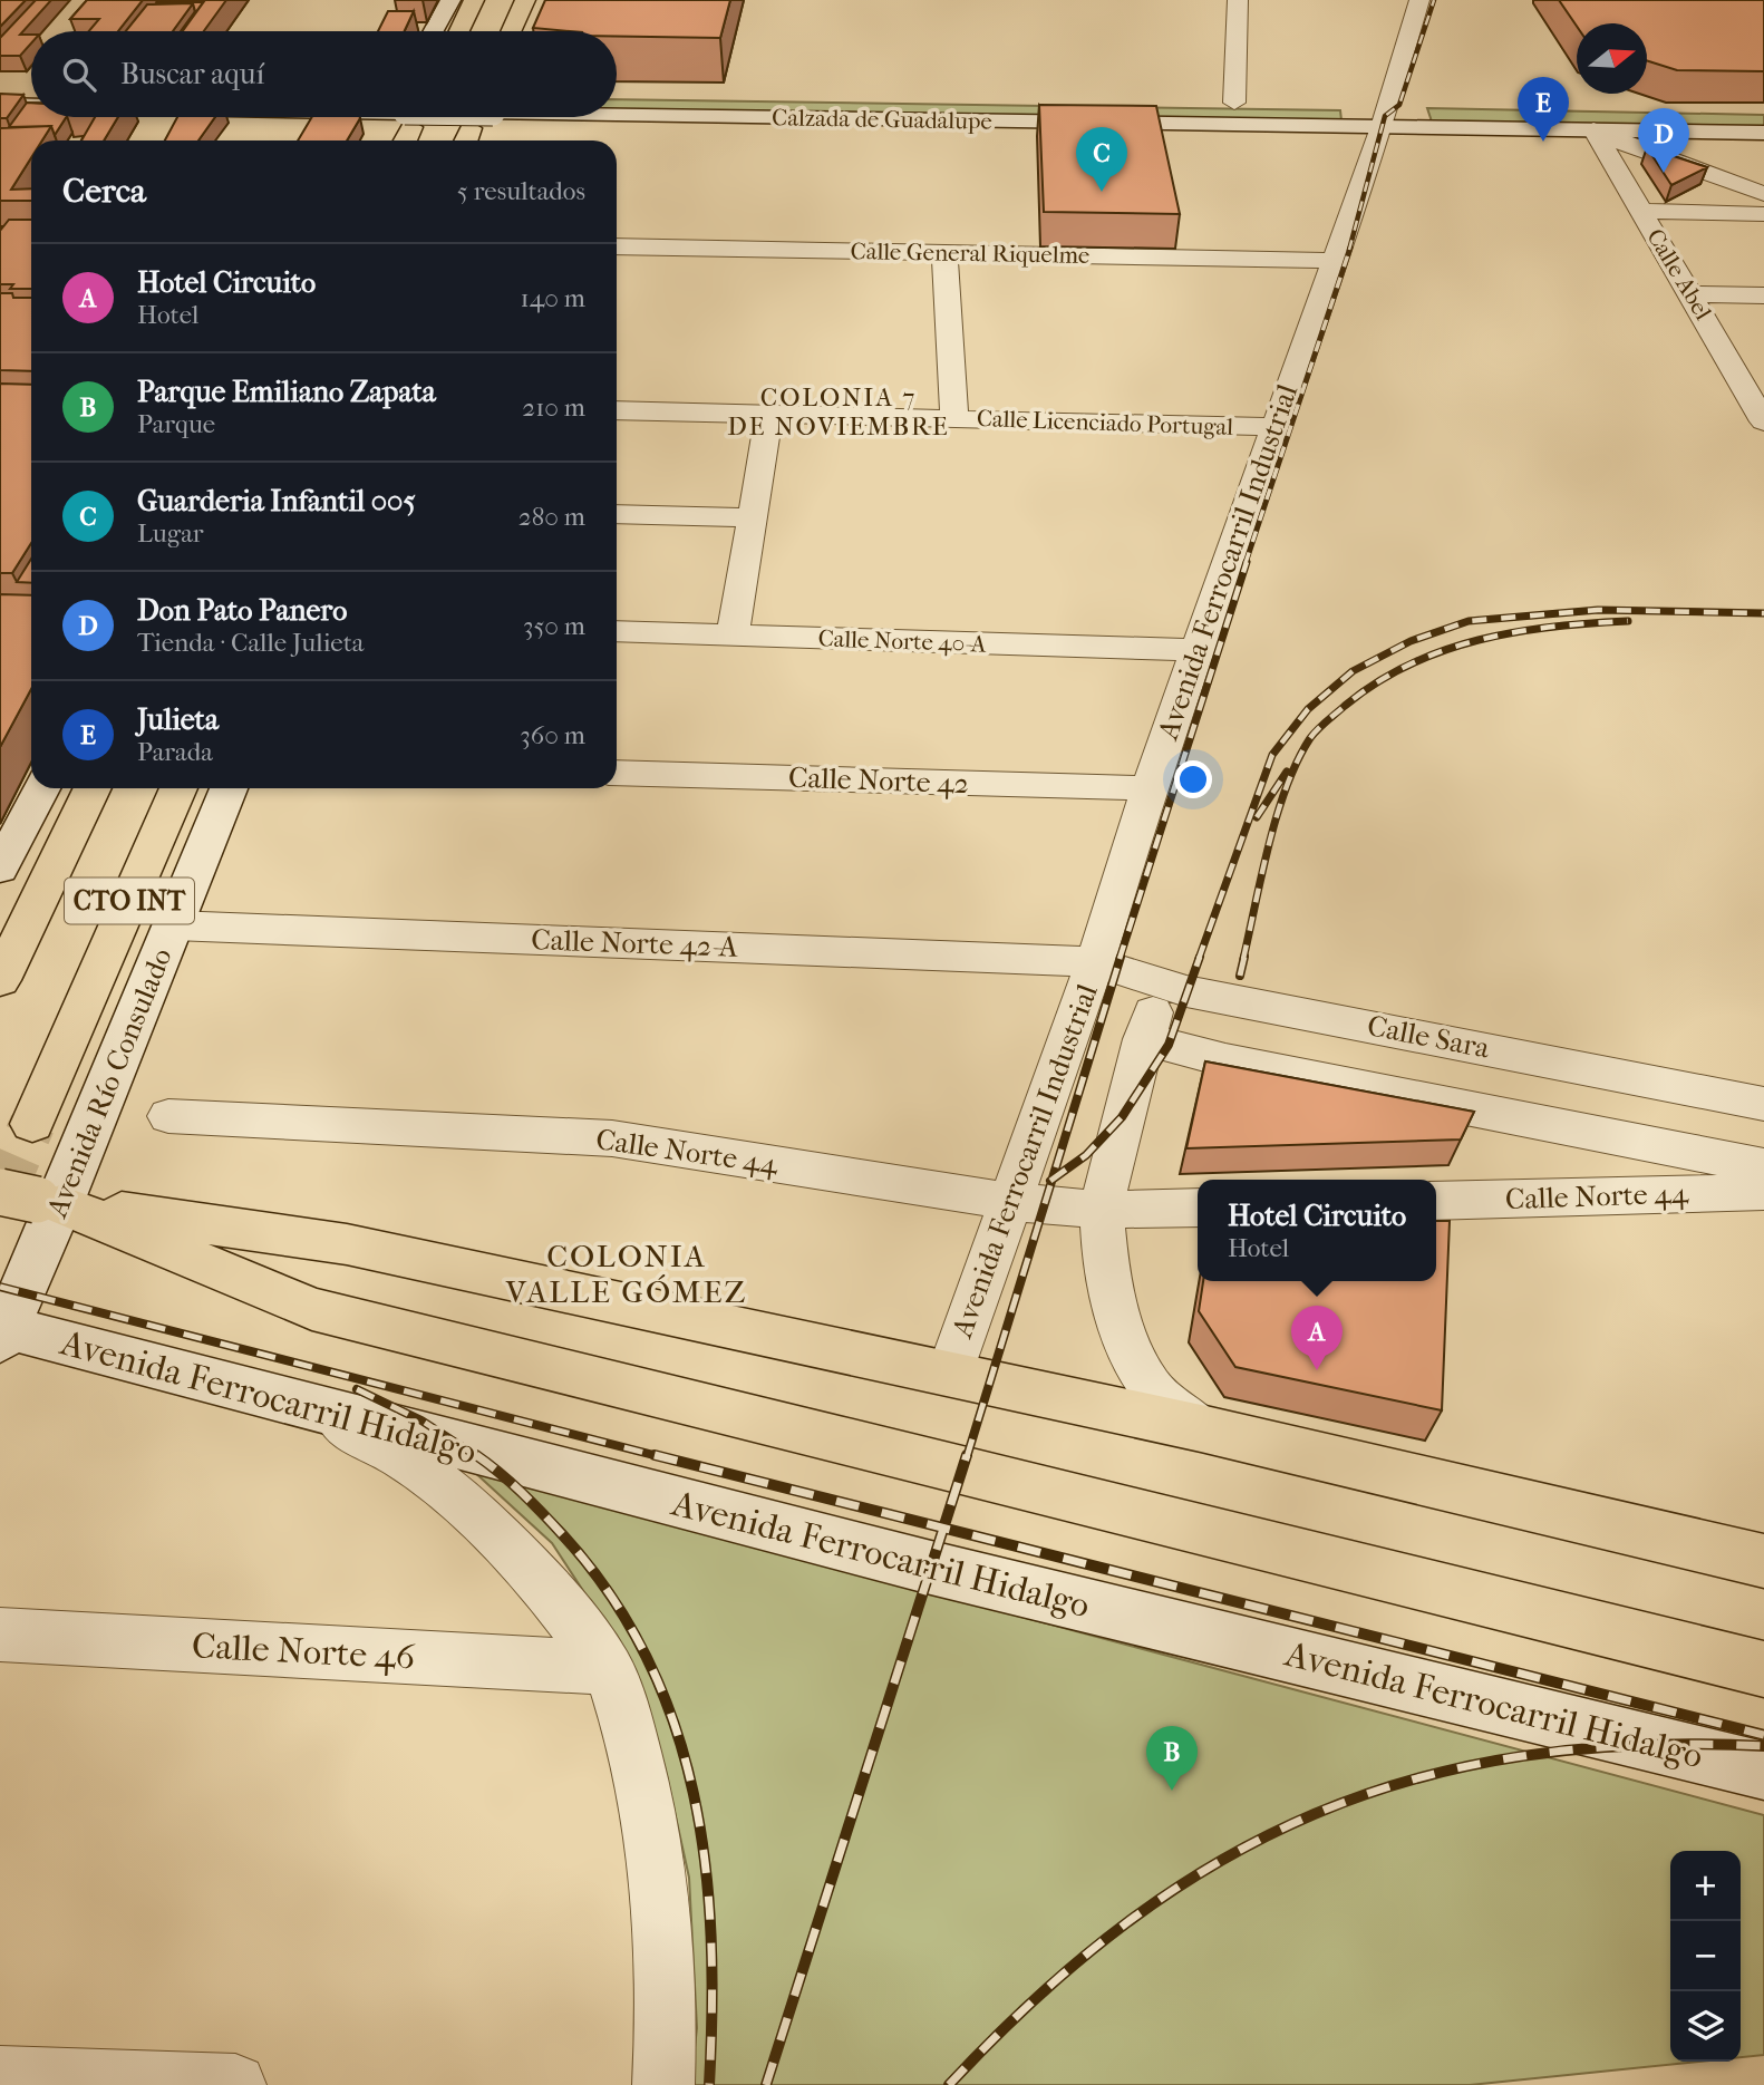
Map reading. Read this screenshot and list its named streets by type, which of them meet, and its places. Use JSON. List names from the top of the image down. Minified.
{"streets":{"main road":["Calzada de Guadalupe","CTO INT","Avenida Río Consulado","Avenida Ferrocarril Hidalgo"],"street":["Calle General Riquelme","Calle Abel","Calle Licenciado Portugal","Avenida Ferrocarril Industrial","Calle Norte 40-A","Calle Norte 42","Calle Norte 42-A","Calle Sara","Calle Norte 44","Calle Norte 46"]},"crossings":[["Calzada de Guadalupe","Calle Abel"],["Calzada de Guadalupe","Avenida Ferrocarril Industrial"],["Calle General Riquelme","Avenida Ferrocarril Industrial"],["Calle Licenciado Portugal","Avenida Ferrocarril Industrial"],["Avenida Ferrocarril Industrial","Calle Norte 40-A"],["Avenida Ferrocarril Industrial","Calle Norte 42"],["Avenida Ferrocarril Industrial","Calle Norte 42-A"],["Avenida Ferrocarril Industrial","Calle Sara"],["Avenida Ferrocarril Industrial","Calle Norte 44"],["Calle Norte 42-A","Calle Sara"],["Calle Norte 42-A","Avenida Río Consulado"],["Avenida Río Consulado","Avenida Ferrocarril Hidalgo"]],"districts":["COLONIA 7 DE NOVIEMBRE","COLONIA VALLE GÓMEZ"],"north":"right","page":{"search":"Buscar aquí","pins":["E","D","C","A","B"],"heading":["Cerca","5 resultados"],"list":[{"mark":"A","name":"Hotel Circuito","note":"Hotel","value":"140 m"},{"mark":"B","name":"Parque Emiliano Zapata","note":"Parque","value":"210 m"},{"mark":"C","name":"Guarderia Infantil 005","note":"Lugar","value":"280 m"},{"mark":"D","name":"Don Pato Panero","note":"Tienda · Calle Julieta","value":"350 m"},{"mark":"E","name":"Julieta","note":"Parada","value":"360 m"}],"popup":["Hotel Circuito","Hotel"],"map_buttons":["+","−"]}}
